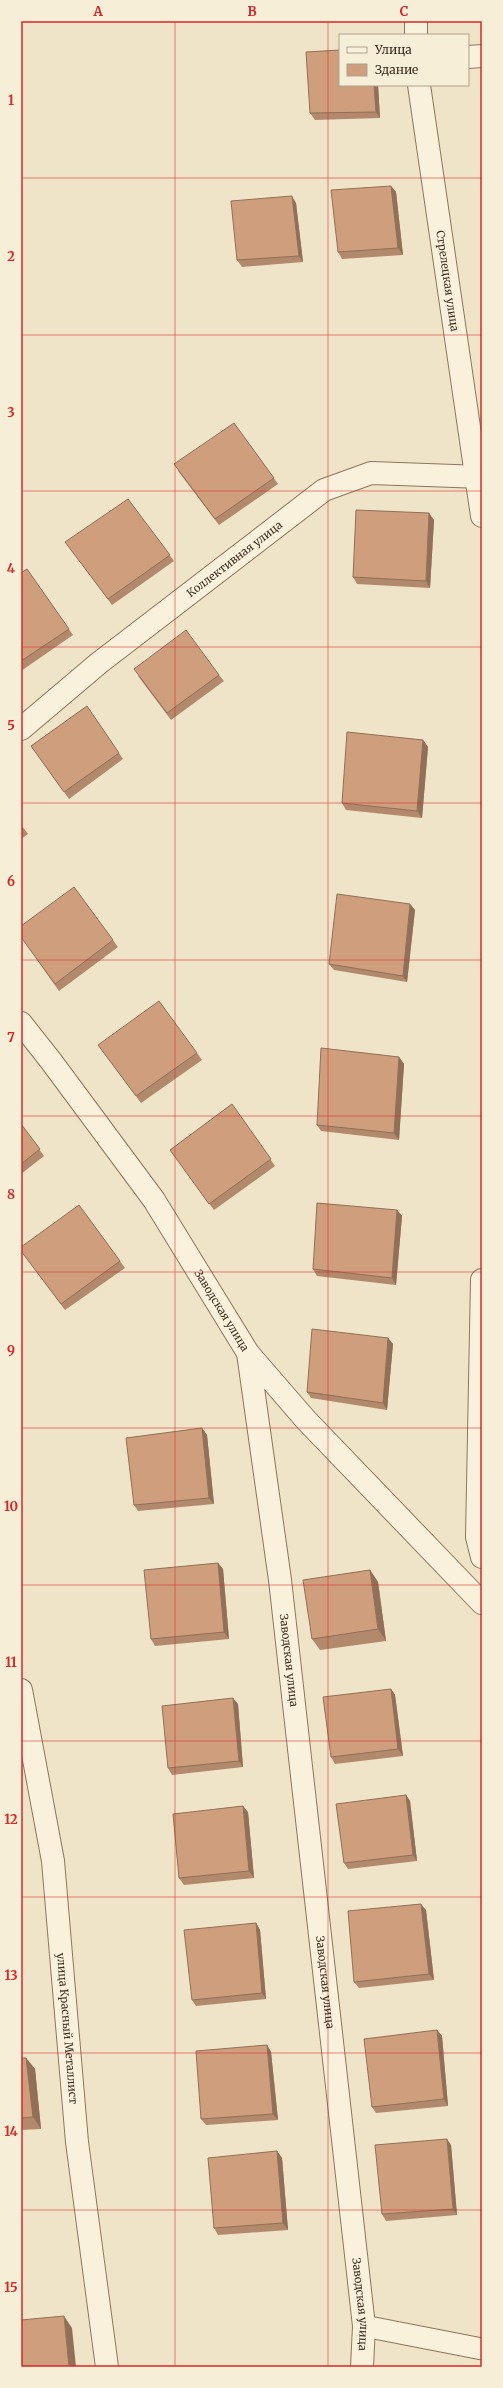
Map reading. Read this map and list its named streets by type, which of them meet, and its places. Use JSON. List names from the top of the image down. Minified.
{"streets":{"street":["Стрелецкая улица","Коллективная улица","Заводская улица","улица Красный Металлист"]},"crossings":[["Стрелецкая улица","Коллективная улица"]],"legend":["Улица","Здание"],"grid":{"columns":["A","B","C"],"rows":["1","2","3","4","5","6","7","8","9","10","11","12","13","14","15"]}}
